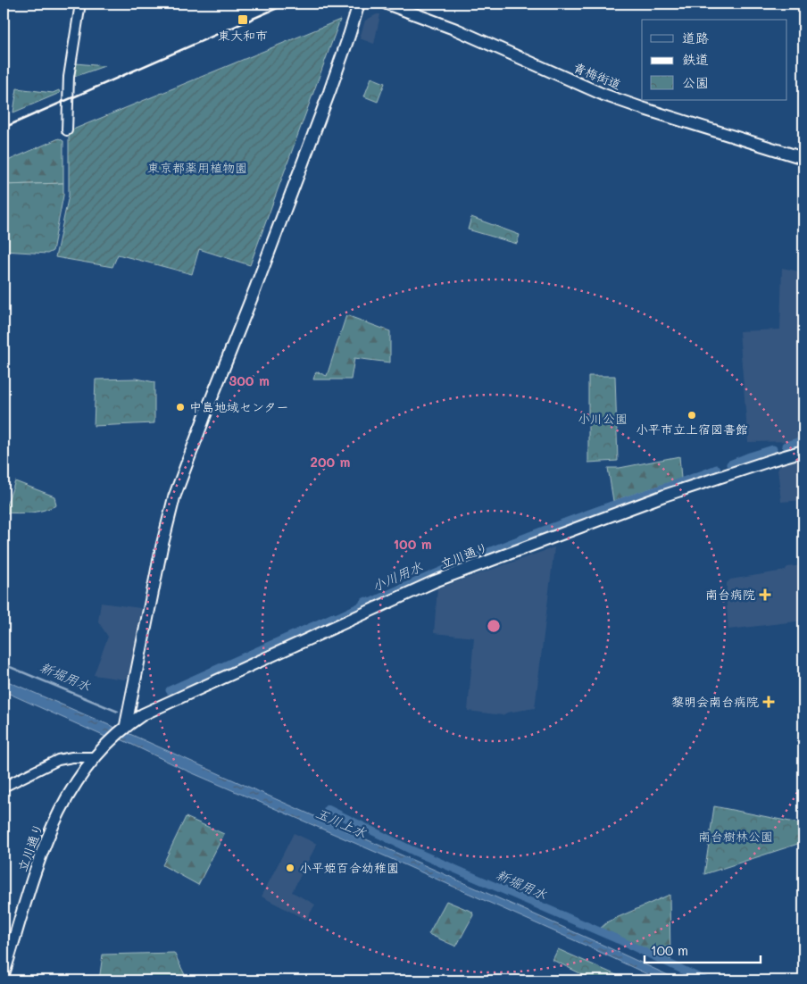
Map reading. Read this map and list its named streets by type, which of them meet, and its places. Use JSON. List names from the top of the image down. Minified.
{"streets":{"main road":["青梅街道","立川通り"]},"water":["小川用水","新堀用水","玉川上水"],"parks":["東京都薬用植物園","小川公園","南台樹林公園"],"places":{"transit":["東大和市"],"other":["中島地域センター","小平市立上宿図書館","小平姫百合幼稚園"],"health":["南台病院","黎明会南台病院"]},"legend":["道路","鉄道","公園"],"scale_bar":"100 m","rings":["300 m","200 m","100 m"]}
